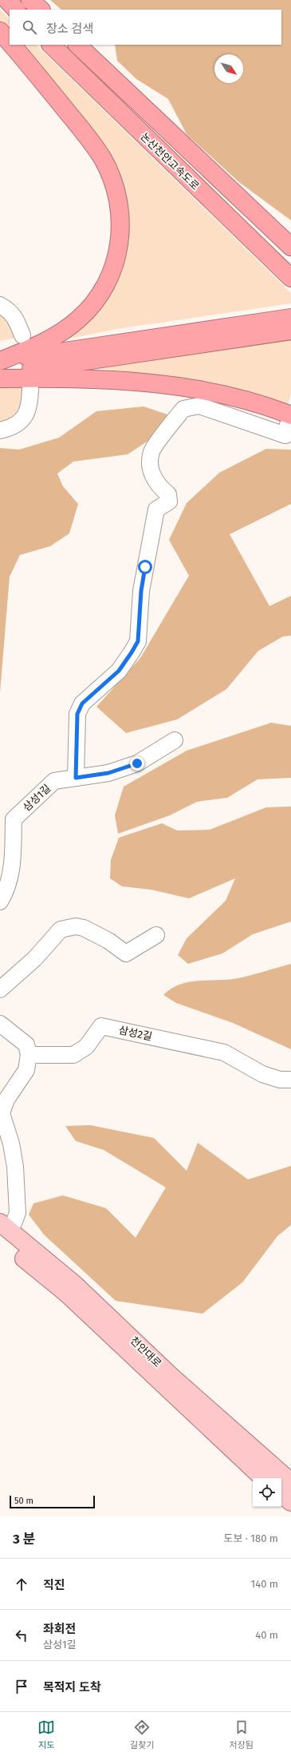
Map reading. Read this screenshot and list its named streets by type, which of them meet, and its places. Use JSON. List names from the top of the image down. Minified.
{"streets":{"highway":["논산천안고속도로"],"main road":["천안대로"],"lane":["삼성1길","삼성2길"]},"scale_bar":"50 m","north":"bottom right","page":{"search":"장소 검색","scale":"50 m","heading":["3 분","도보 · 180 m"],"list":[["직진","140 m"],["좌회전","삼성1길","40 m"],"목적지 도착"],"nav":["지도","길찾기","저장됨"]}}
